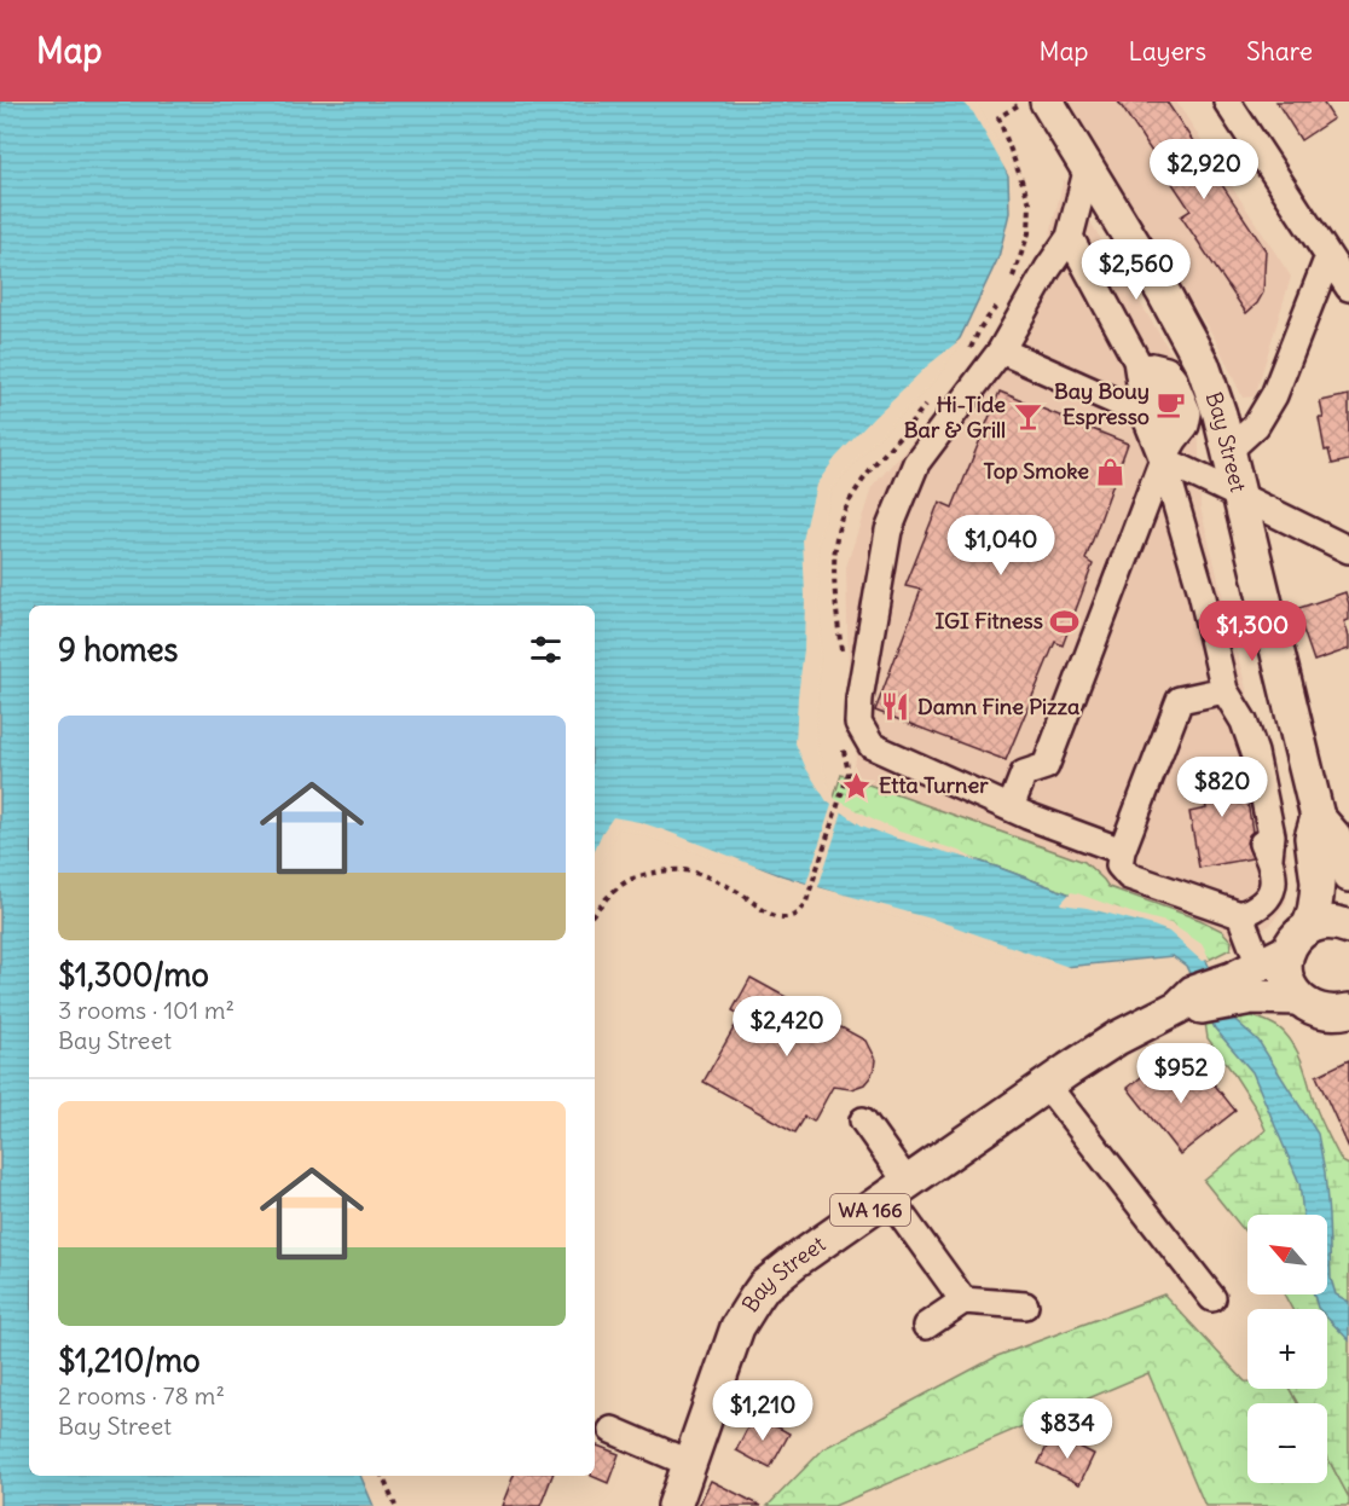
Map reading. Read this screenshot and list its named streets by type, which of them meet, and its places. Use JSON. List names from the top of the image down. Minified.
{"streets":{"main road":["Bay Street","WA 166"]},"crossings":[["Bay Street","WA 166"]],"places":{"cafe":["Bay Bouy Espresso"],"bar":["Hi-Tide Bar & Grill"],"shop":["Top Smoke"],"sports":["IGI Fitness"],"restaurant":["Damn Fine Pizza"],"place":["Etta Turner"]},"north":"top left","page":{"header":"Map","nav":["Map","Layers","Share"],"price":["$2,920","$2,560","$1,040","$1,300","$820","$2,420","$952","$1,210","$834"],"heading":"9 homes","list":[{"name":"$1,300/mo","note":"3 rooms · 101 m² · Bay Street"},{"name":"$1,210/mo","note":"2 rooms · 78 m² · Bay Street"}],"map_buttons":["+","−"]}}
